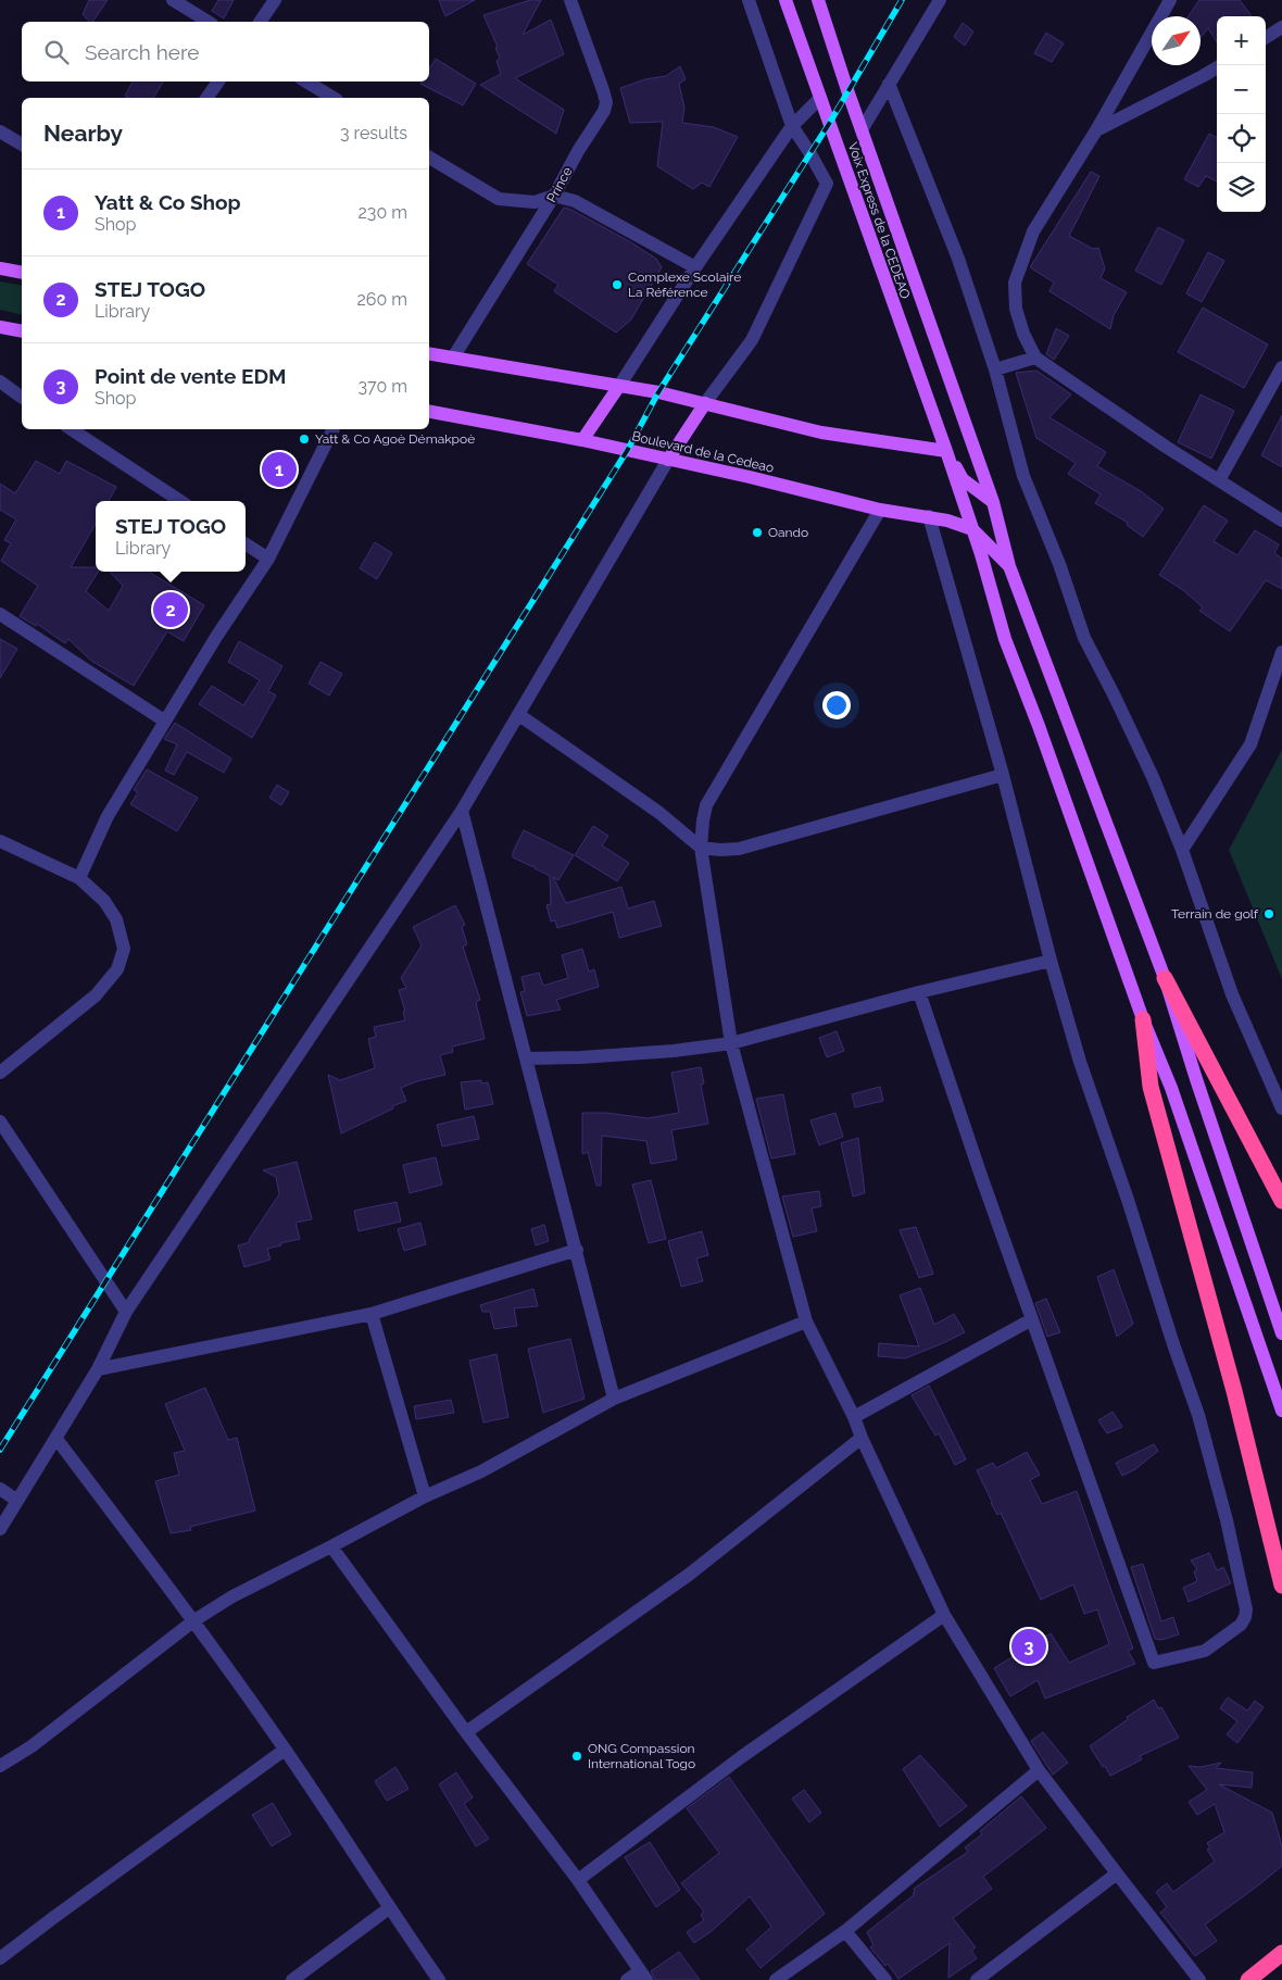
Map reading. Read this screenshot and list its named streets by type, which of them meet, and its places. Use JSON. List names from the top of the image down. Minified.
{"streets":{"main road":["Voix Express de la CEDEAO","Boulevard de la Cedeao"],"street":["Prince"]},"places":["Complexe Scolaire La Référence","Yatt & Co Agoè Démakpoè","Oando","Terrain de golf","ONG Compassion International Togo"],"north":"top right","page":{"map_buttons":["+","−"],"search":"Search here","heading":["Nearby","3 results"],"list":[{"mark":"1","name":"Yatt & Co Shop","note":"Shop","value":"230 m"},{"mark":"2","name":"STEJ TOGO","note":"Library","value":"260 m"},{"mark":"3","name":"Point de vente EDM","note":"Shop","value":"370 m"}],"pins":["1","2","3"],"popup":["STEJ TOGO","Library"]}}
